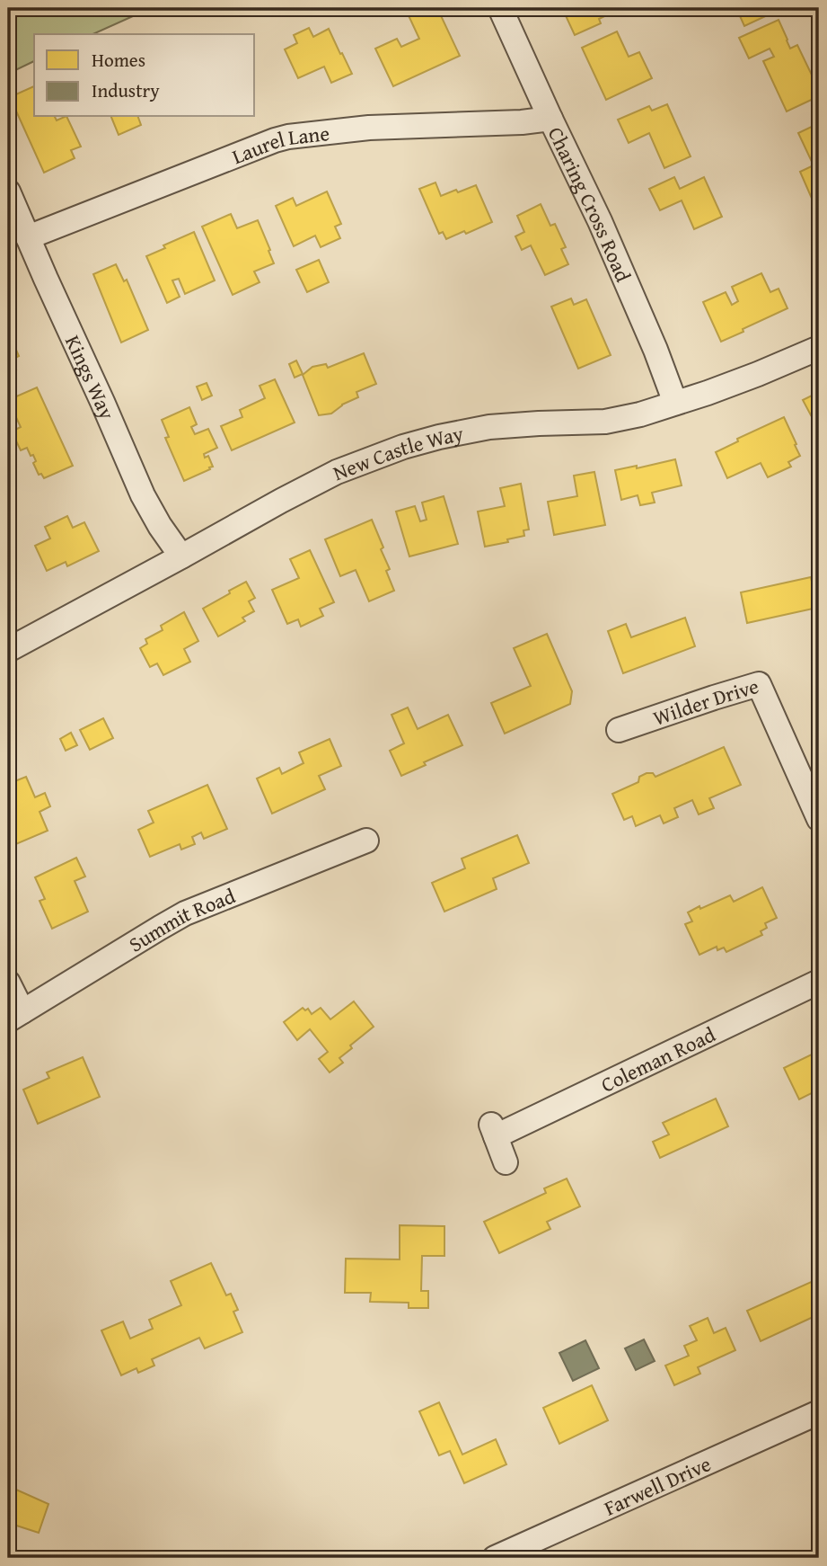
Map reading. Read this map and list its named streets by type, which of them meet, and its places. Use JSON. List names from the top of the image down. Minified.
{"streets":{"street":["Laurel Lane","Charing Cross Road","Kings Way","New Castle Way","Wilder Drive","Summit Road","Coleman Road","Farwell Drive"]},"crossings":[["Laurel Lane","Charing Cross Road"],["Laurel Lane","Kings Way"],["Charing Cross Road","New Castle Way"],["Kings Way","New Castle Way"]],"legend":["Homes","Industry"]}
